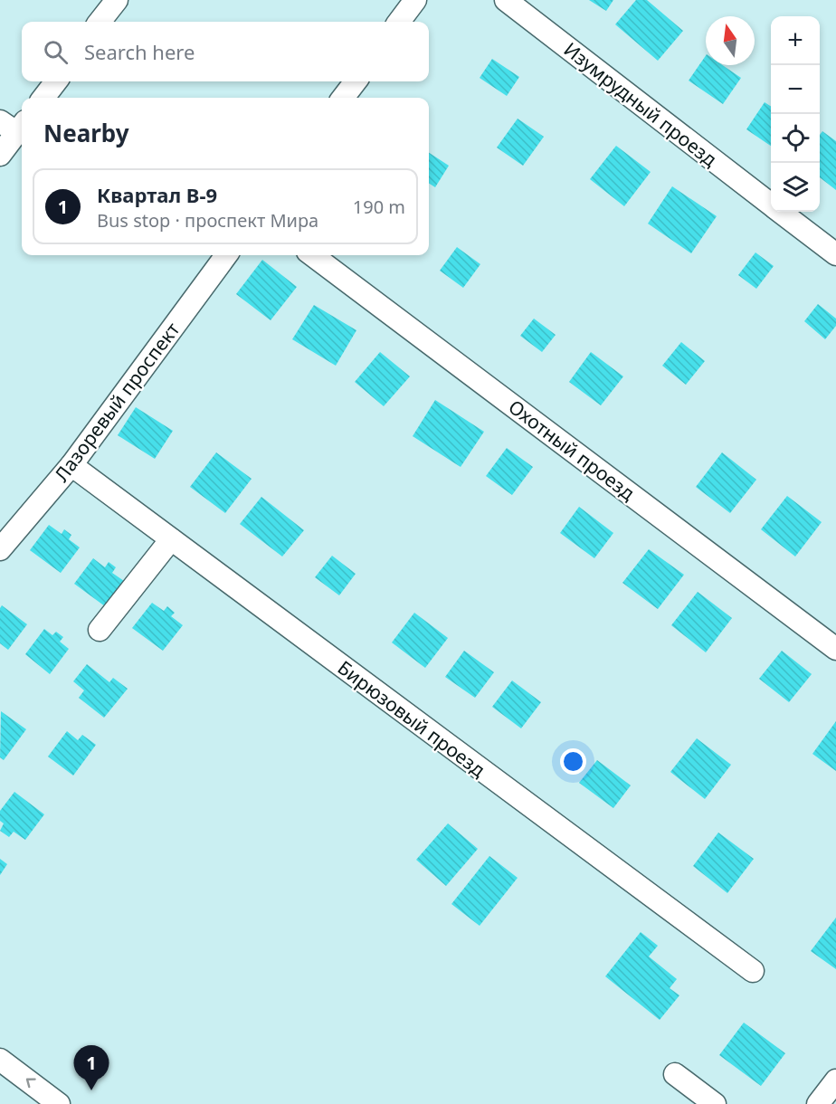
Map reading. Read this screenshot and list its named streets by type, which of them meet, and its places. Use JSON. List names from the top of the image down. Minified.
{"streets":{"street":["Изумрудный проезд","Лазоревый проспект","Охотный проезд","Бирюзовый проезд"]},"crossings":[["Лазоревый проспект","Бирюзовый проезд"]],"north":"top","page":{"map_buttons":["+","−"],"search":"Search here","heading":"Nearby","list":[{"mark":"1","name":"Квартал В-9","note":"Bus stop · проспект Мира","value":"190 m"}],"pins":"1"}}
